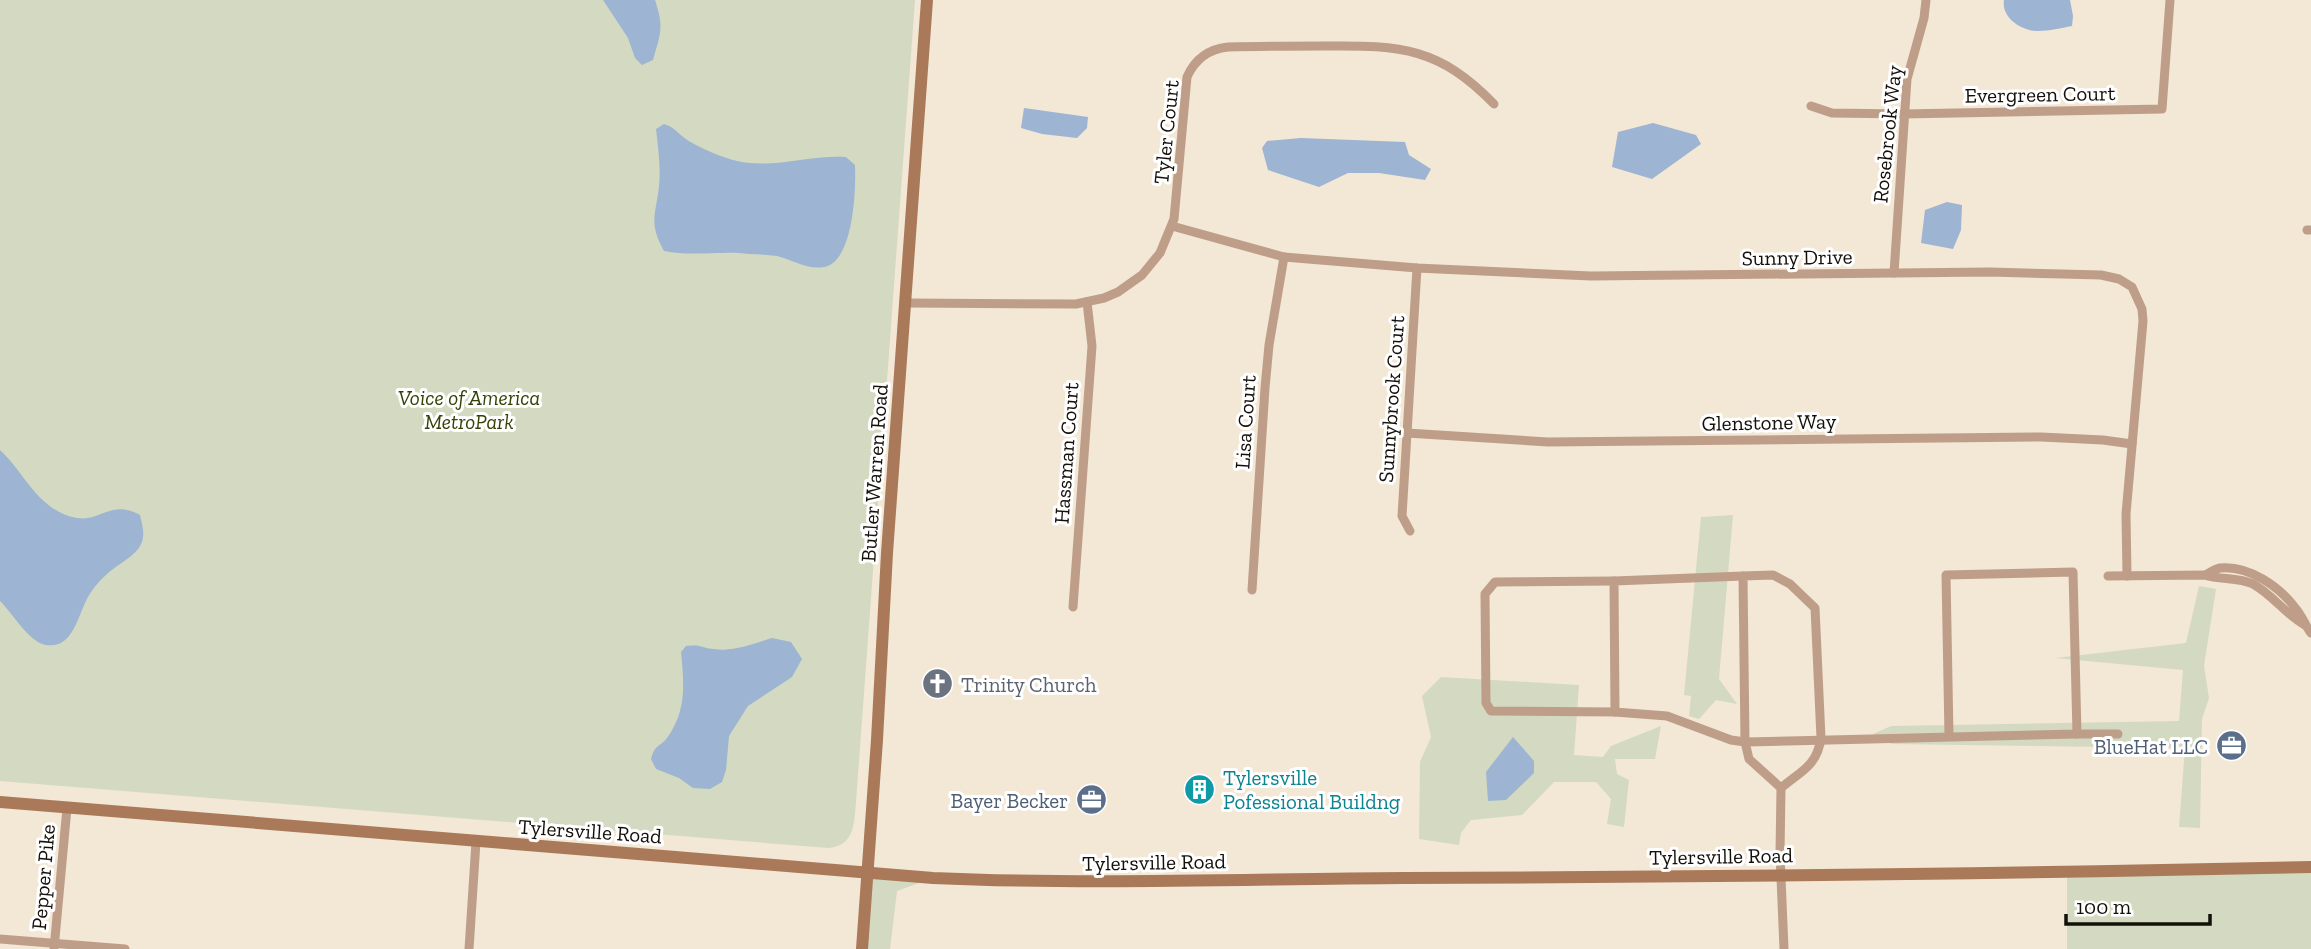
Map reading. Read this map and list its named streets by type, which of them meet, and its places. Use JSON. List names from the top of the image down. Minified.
{"streets":{"main road":["Butler Warren Road","Tylersville Road"],"street":["Evergreen Court","Tyler Court","Rosebrook Way","Sunny Drive","Sunnybrook Court","Lisa Court","Glenstone Way","Hassman Court","Pepper Pike"]},"crossings":[["Evergreen Court","Rosebrook Way"],["Tyler Court","Sunny Drive"],["Tyler Court","Hassman Court"],["Tyler Court","Butler Warren Road"],["Rosebrook Way","Sunny Drive"],["Sunny Drive","Sunnybrook Court"],["Sunny Drive","Lisa Court"],["Sunny Drive","Glenstone Way"],["Sunnybrook Court","Glenstone Way"],["Butler Warren Road","Tylersville Road"],["Tylersville Road","Pepper Pike"]],"parks":["Voice of America MetroPark"],"places":{"church":["Trinity Church"],"office":["BlueHat LLC","Bayer Becker"],"building":["Tylersville Pofessional Buildng"]},"scale_bar":"100 m"}
